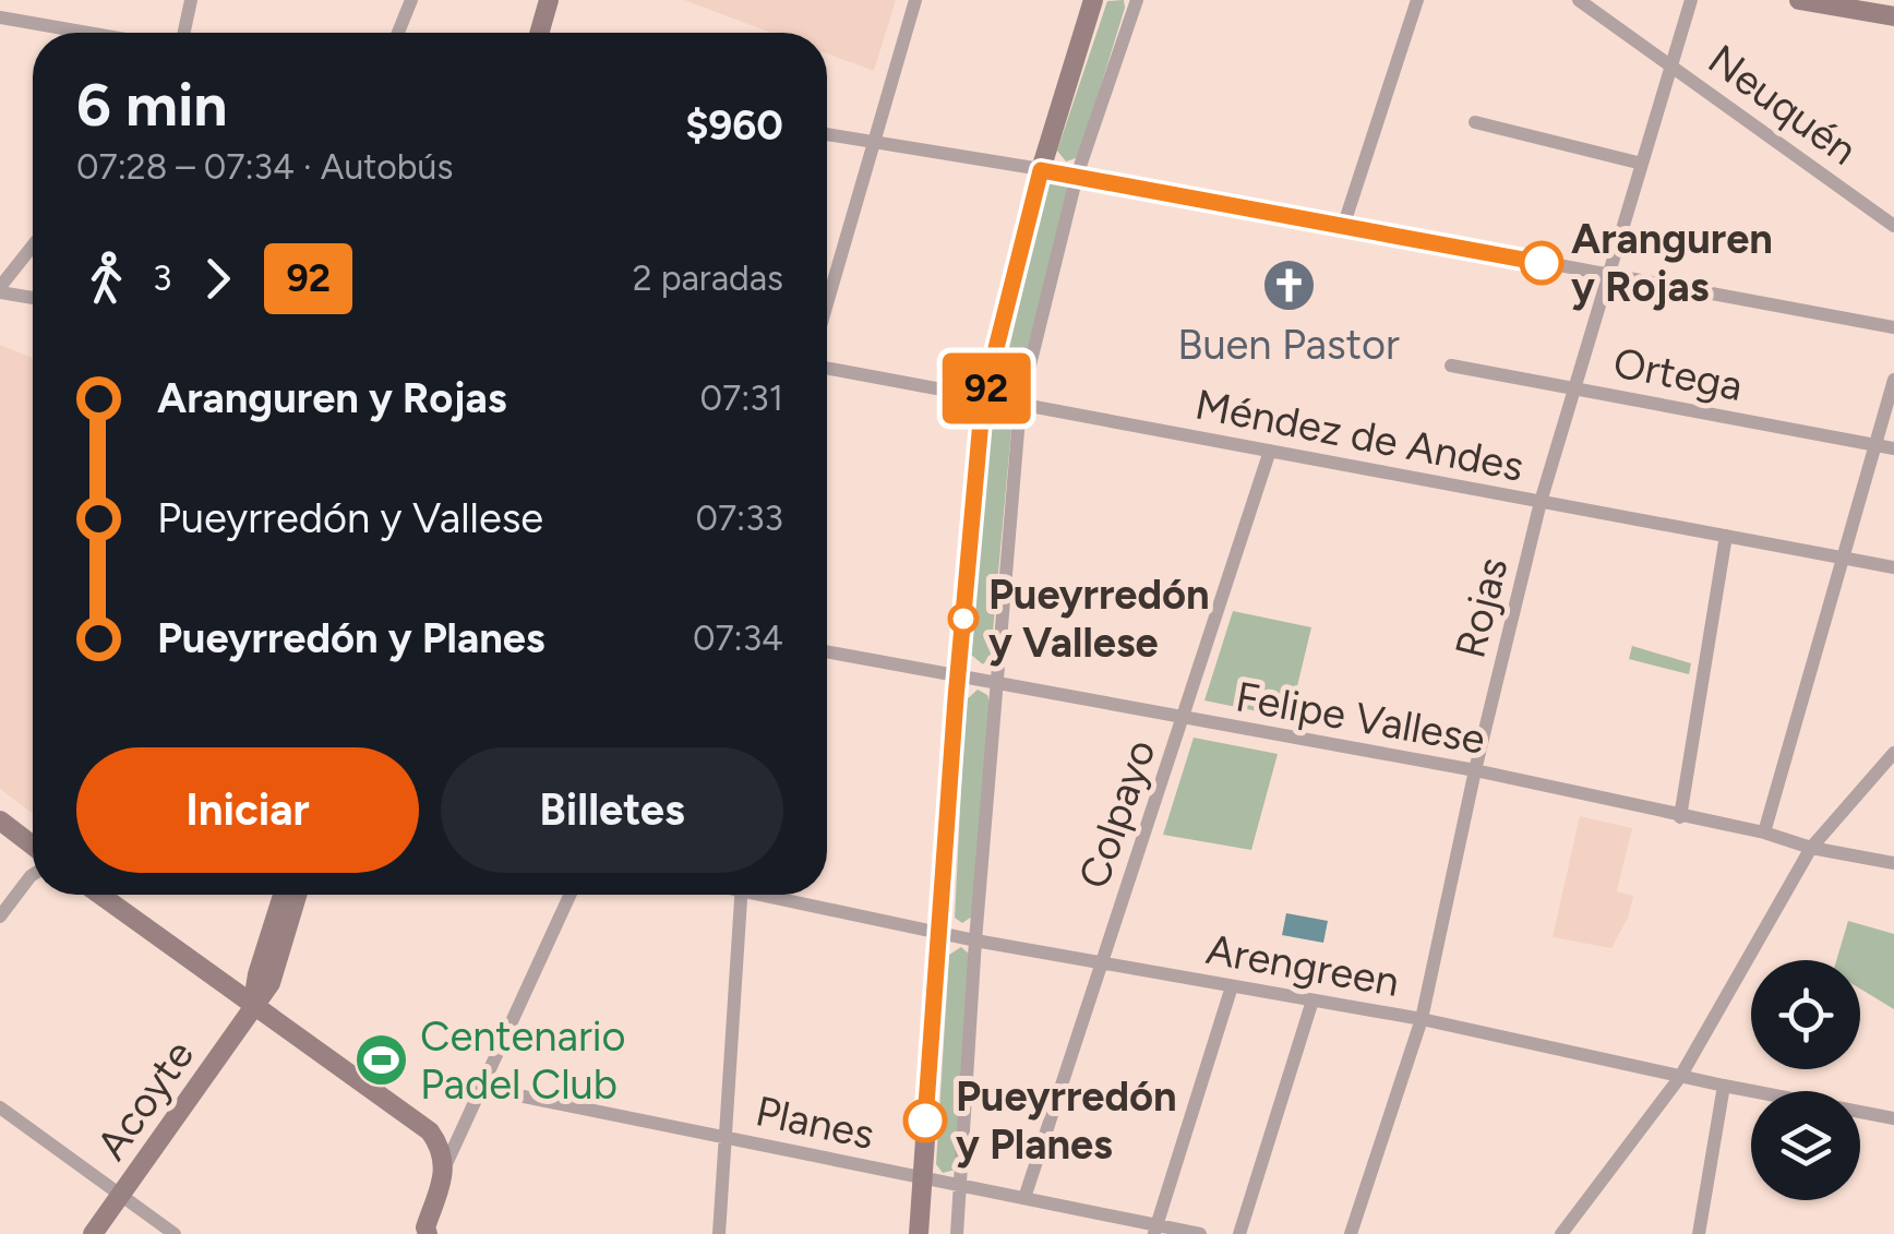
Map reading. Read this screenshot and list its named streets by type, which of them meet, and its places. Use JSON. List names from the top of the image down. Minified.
{"streets":{"main road":["Acoyte"],"street":["Neuquén","Ortega","Méndez de Andes","Rojas","Felipe Vallese","Colpayo","Arengreen","Planes"]},"crossings":[["Neuquén","Rojas"],["Ortega","Rojas"],["Méndez de Andes","Rojas"],["Méndez de Andes","Colpayo"],["Rojas","Felipe Vallese"],["Rojas","Arengreen"],["Felipe Vallese","Colpayo"],["Colpayo","Arengreen"],["Colpayo","Planes"]],"places":{"other":["Aranguren y Rojas","Pueyrredón y Vallese","Pueyrredón y Planes"],"church":["Buen Pastor"],"sports":["Centenario Padel Club"]},"lines":["bus line 92"],"page":{"on_map":"92","heading":["6 min","07:28 – 07:34 · Autobús","$960"],"legs":["3","92","2 paradas"],"list":[{"name":"Aranguren y Rojas","value":"07:31"},{"name":"Pueyrredón y Vallese","value":"07:33"},{"name":"Pueyrredón y Planes","value":"07:34"}],"buttons":["Iniciar","Billetes"]}}
